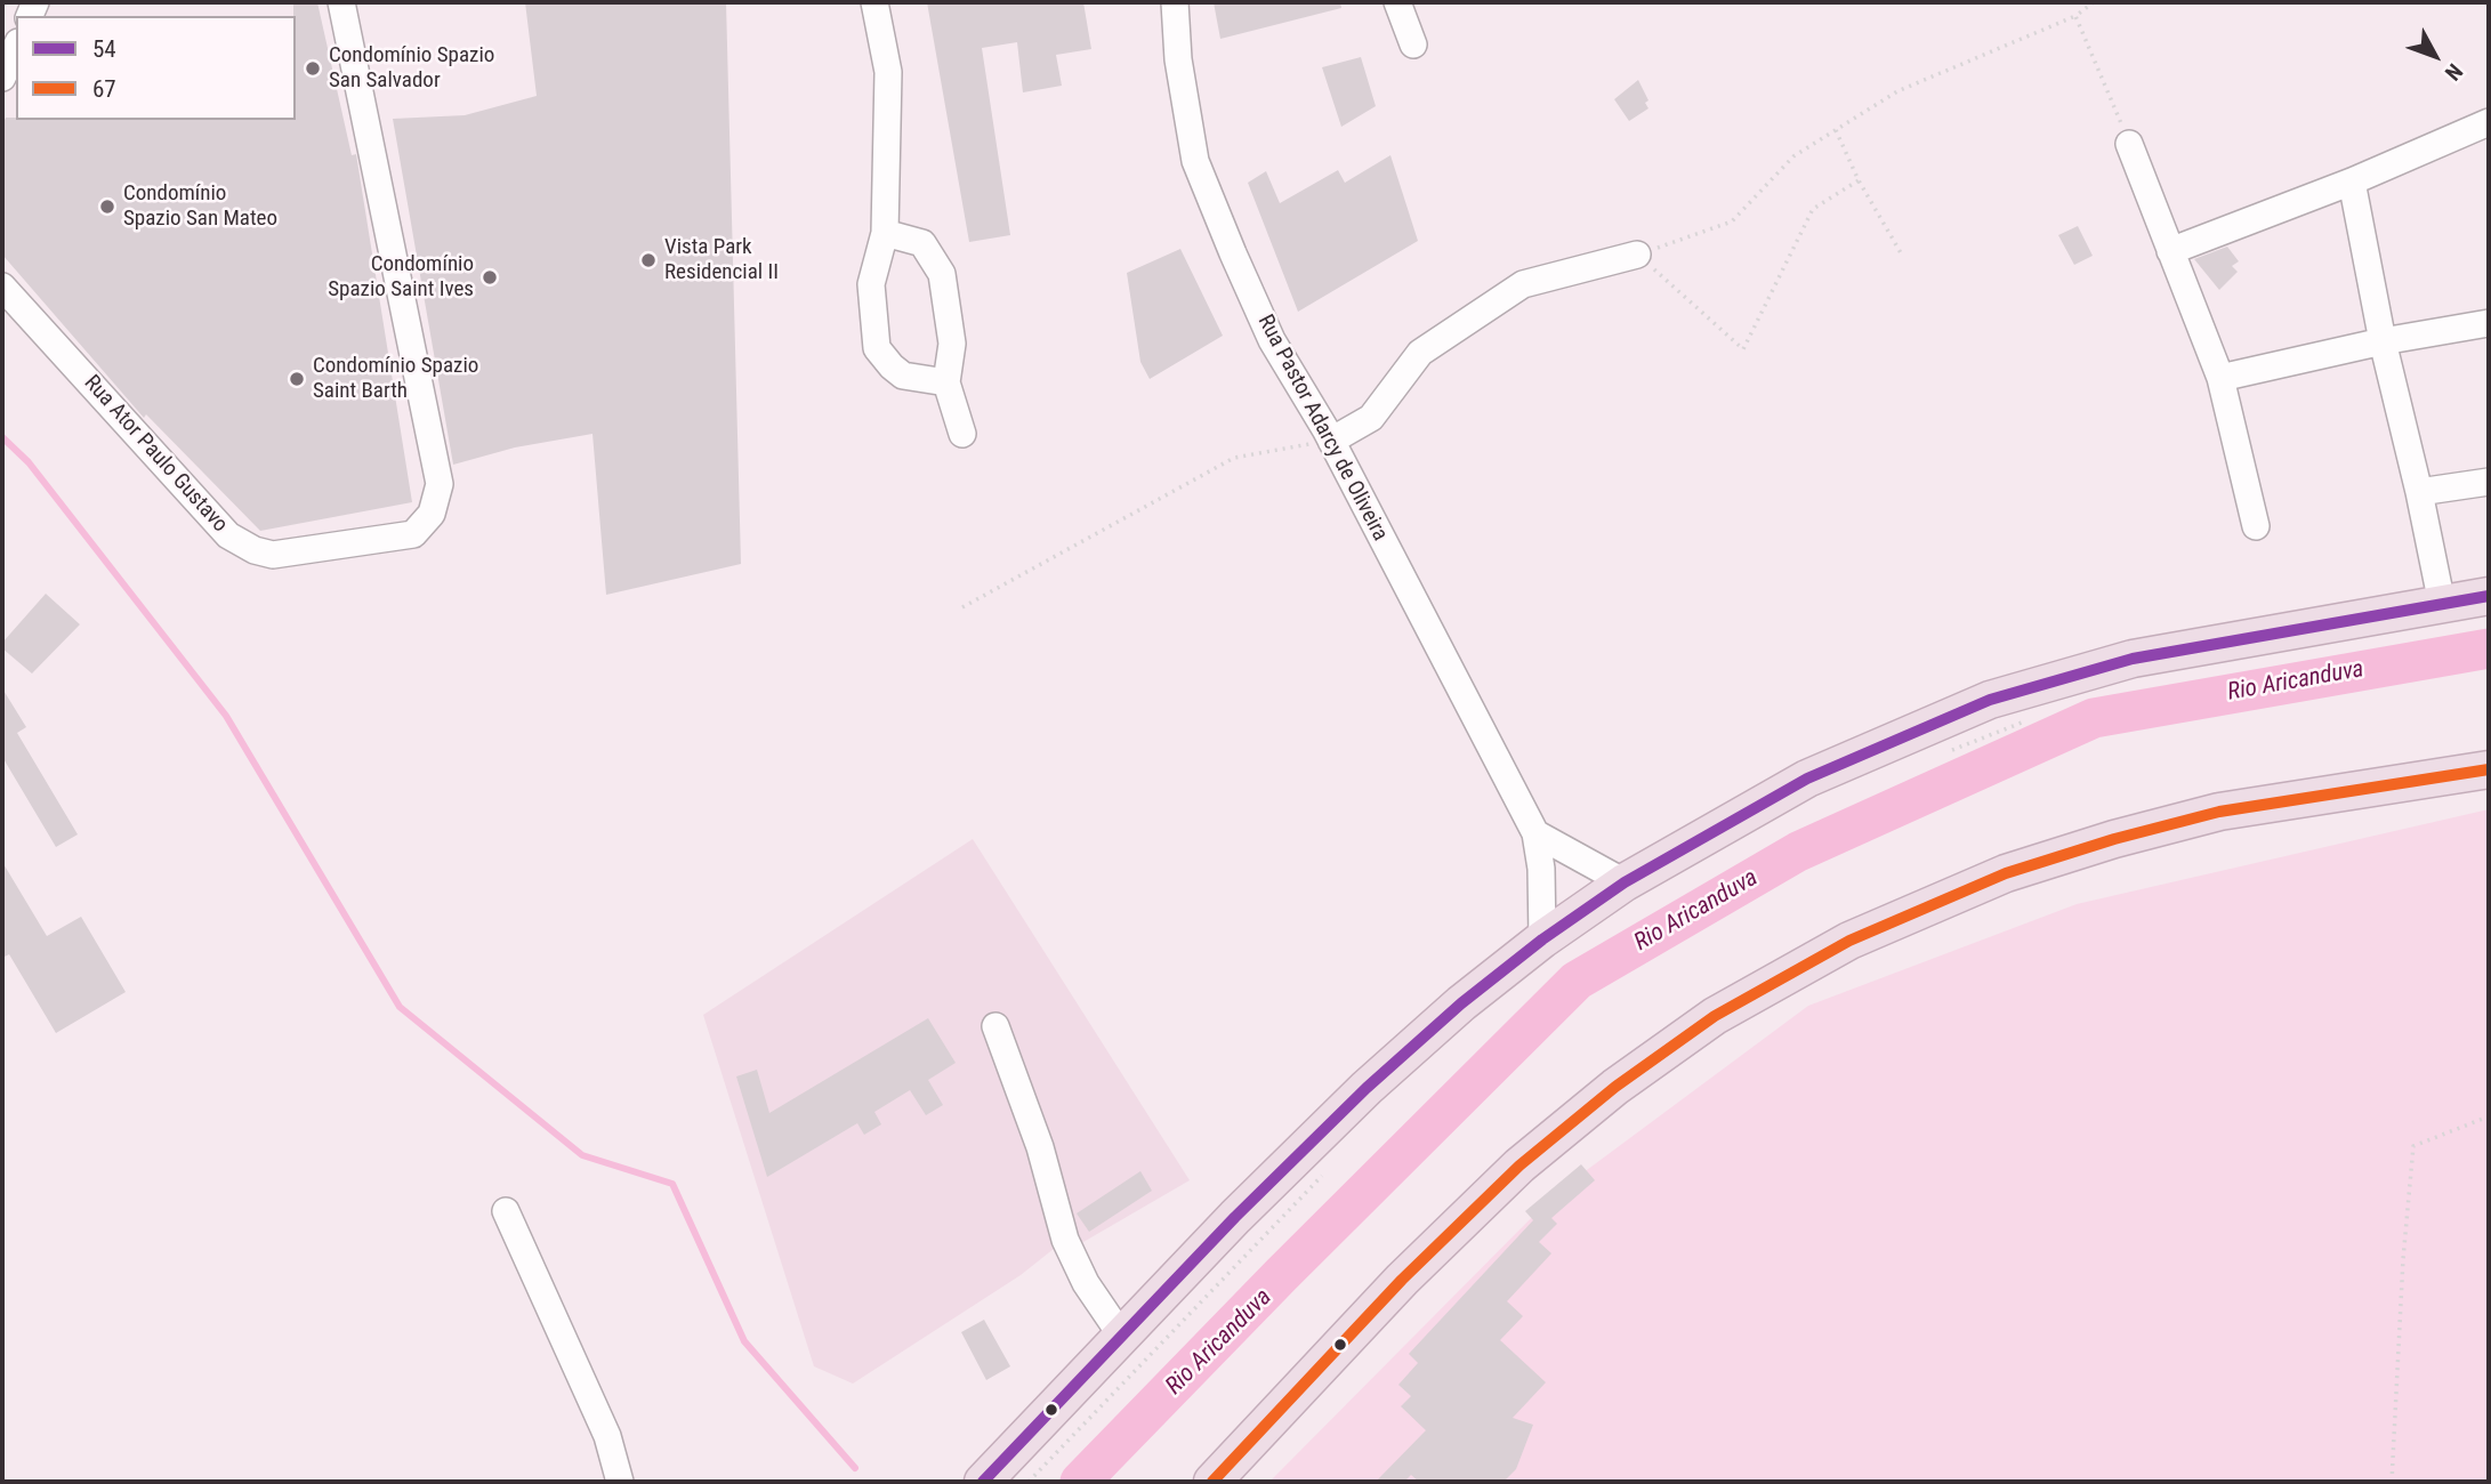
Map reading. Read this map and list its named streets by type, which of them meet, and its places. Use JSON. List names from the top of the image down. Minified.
{"streets":{"street":["Rua Pastor Adarcy de Oliveira","Rua Ator Paulo Gustavo"]},"water":["Rio Aricanduva"],"places":["Condomínio Spazio San Salvador","Condomínio Spazio San Mateo","Vista Park Residencial II","Condomínio Spazio Saint Ives","Condomínio Spazio Saint Barth"],"lines":["transit line 54","transit line 67"],"legend":["54","67"],"north":"bottom right"}
